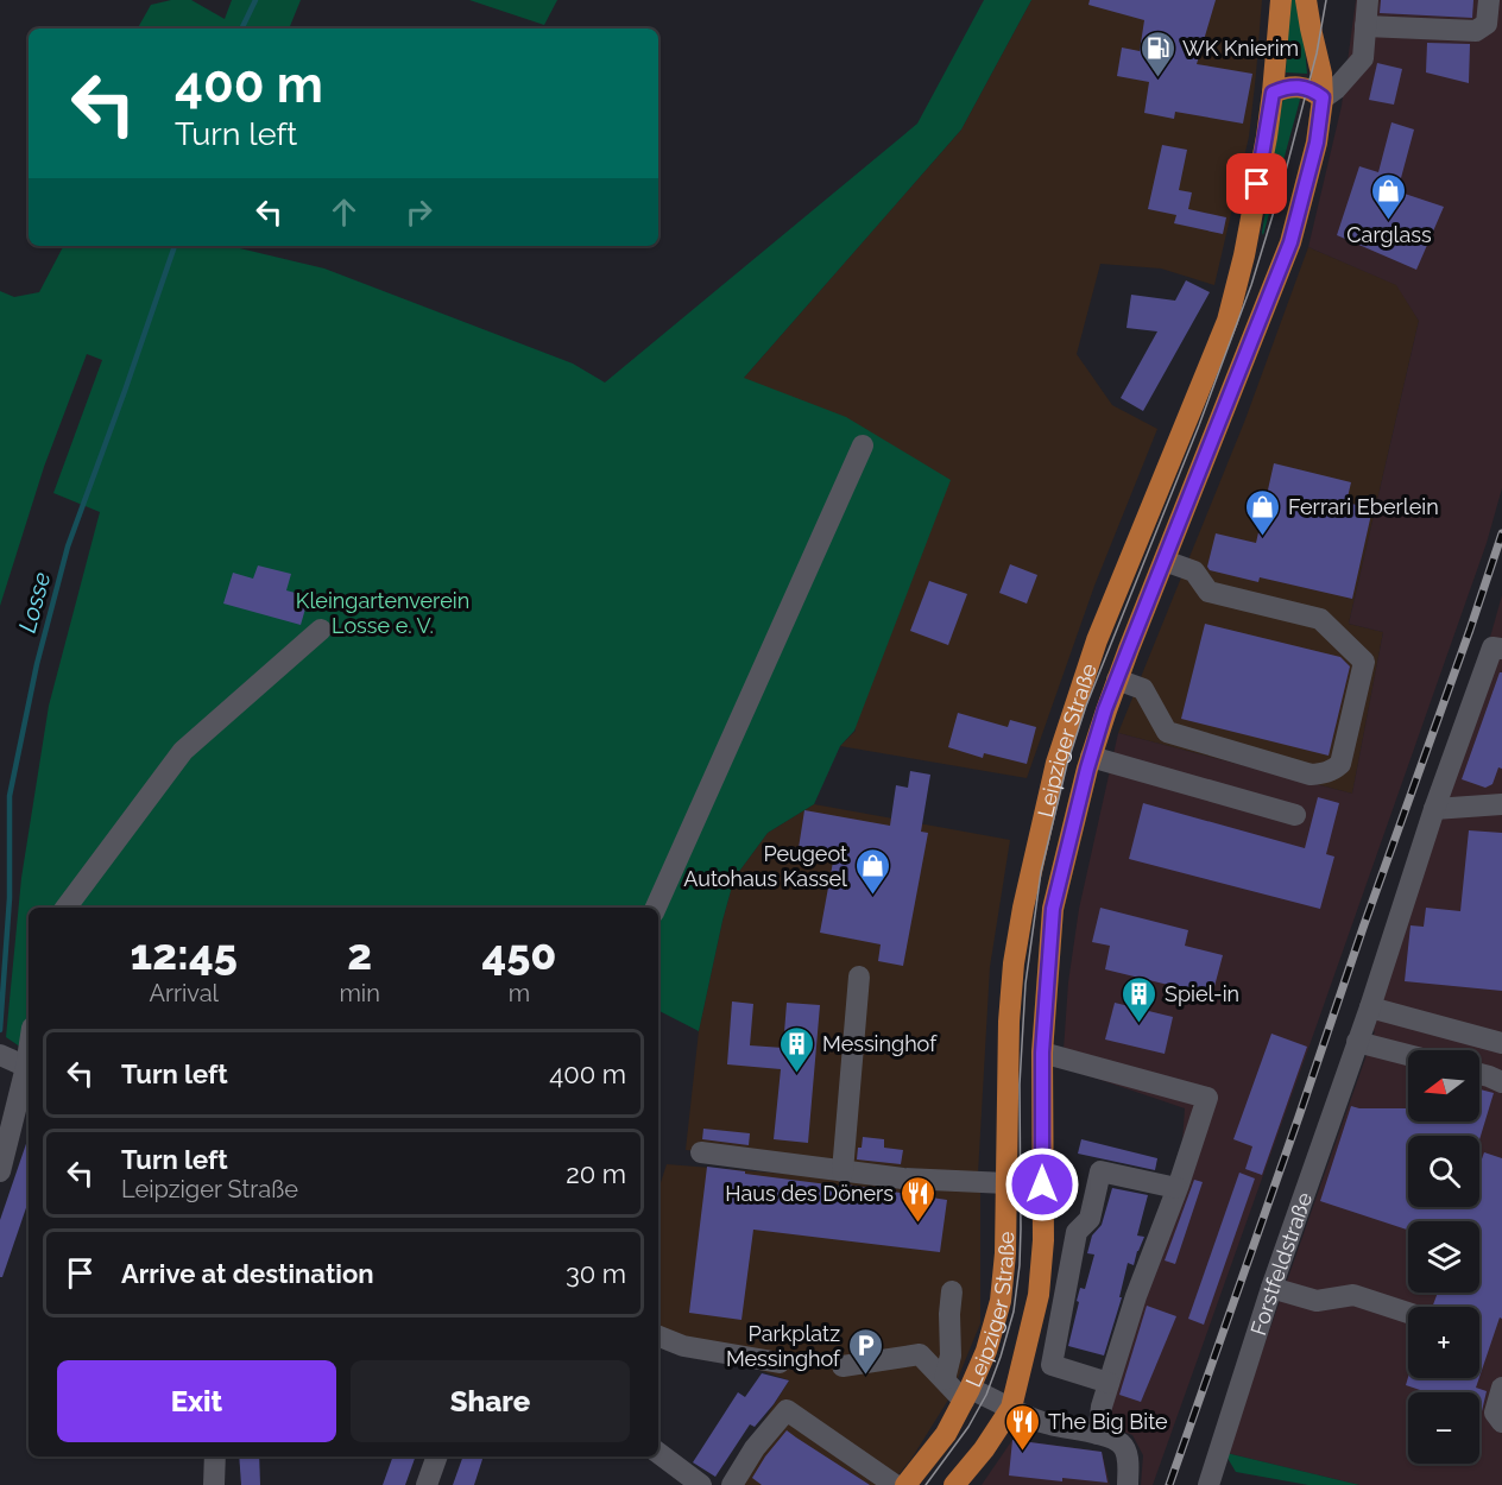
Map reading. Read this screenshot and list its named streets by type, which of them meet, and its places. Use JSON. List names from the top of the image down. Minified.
{"streets":{"main road":["Leipziger Straße"],"street":["Forstfeldstraße"]},"water":["Losse"],"parks":["Kleingartenverein Losse e. V."],"places":{"fuel station":["WK Knierim"],"shop":["Carglass","Ferrari Eberlein","Peugeot Autohaus Kassel"],"building":["Spiel-in","Messinghof"],"restaurant":["Haus des Döners","The Big Bite"],"parking":["Parkplatz Messinghof"]},"north":"left","page":{"turn":["400 m","Turn left"],"eta":["12:45","Arrival","2","min","450","m"],"list":[{"name":"Turn left","value":"400 m"},{"name":"Turn left","note":"Leipziger Straße","value":"20 m"},{"name":"Arrive at destination","value":"30 m"}],"map_buttons":["+","−"],"buttons":["Exit","Share"]}}
